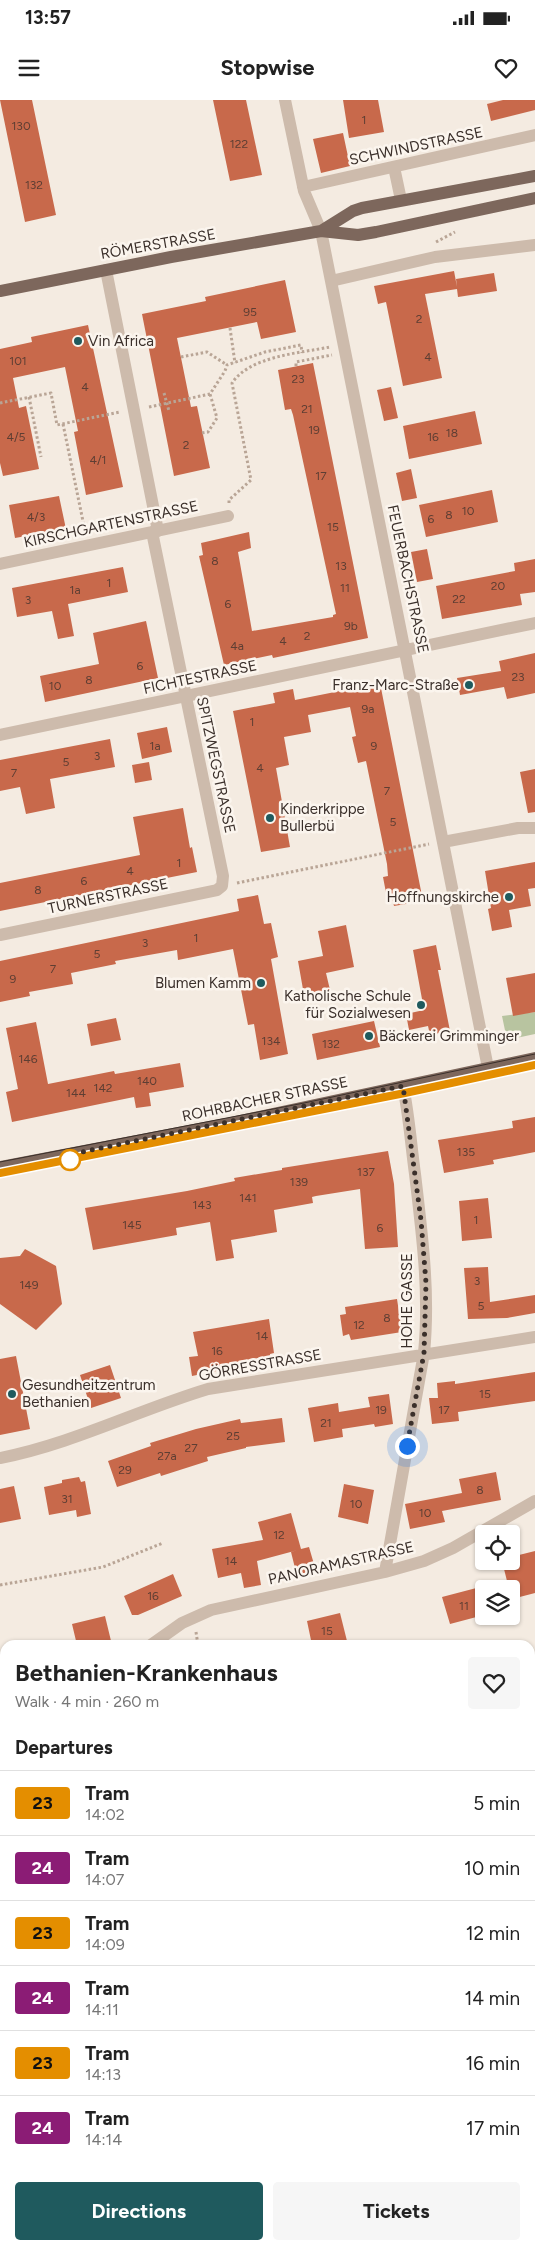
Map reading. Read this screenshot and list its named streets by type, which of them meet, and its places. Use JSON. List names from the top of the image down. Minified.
{"streets":{"main road":["RÖMERSTRASSE","ROHRBACHER STRASSE"],"street":["SCHWINDSTRASSE","KIRSCHGARTENSTRASSE","FEUERBACHSTRASSE","FICHTESTRASSE","SPITZWEGSTRASSE","TURNERSTRASSE","HOHE GASSE","GÖRRESSTRASSE","PANORAMASTRASSE"]},"crossings":[["SCHWINDSTRASSE","FEUERBACHSTRASSE"],["RÖMERSTRASSE","FEUERBACHSTRASSE"],["RÖMERSTRASSE","SPITZWEGSTRASSE"],["KIRSCHGARTENSTRASSE","SPITZWEGSTRASSE"],["FEUERBACHSTRASSE","FICHTESTRASSE"],["FEUERBACHSTRASSE","ROHRBACHER STRASSE"],["FICHTESTRASSE","SPITZWEGSTRASSE"],["SPITZWEGSTRASSE","TURNERSTRASSE"],["ROHRBACHER STRASSE","HOHE GASSE"],["HOHE GASSE","GÖRRESSTRASSE"],["HOHE GASSE","PANORAMASTRASSE"]],"places":["Vin Africa","Franz-Marc-Straße","Kinderkrippe Bullerbü","Hoffnungskirche","Blumen Kamm","Katholische Schule für Sozialwesen","Bäckerei Grimminger","Gesundheitzentrum Bethanien"],"lines":["tram line 23"],"house_numbers":["1","130","122","132","95","2","4","101","23","4","21","19","18","4/5","16","2","4/1","17","10","8","4/3","6","15","8","13","1","20","11","1a","22","3","6","9b","2","4","4a","6","23","8","10","9a","1","1a","9","3","5","4","7","7","5","1","4","6","8","1","3","5","7","9","134","132","146","140","142","144","135","137","139","141","143","1","145","6","3","149","5","8","12","14","16","15","19","17","21","25","27","27a","29","8","31","10","10","12","14","16","11","15"],"page":{"status":"13:57","header":"Stopwise","heading":[["Bethanien-Krankenhaus","Walk · 4 min · 260 m"],"Departures"],"list":[{"mark":"23","name":"Tram","note":"14:02","value":"5 min"},{"mark":"24","name":"Tram","note":"14:07","value":"10 min"},{"mark":"23","name":"Tram","note":"14:09","value":"12 min"},{"mark":"24","name":"Tram","note":"14:11","value":"14 min"},{"mark":"23","name":"Tram","note":"14:13","value":"16 min"},{"mark":"24","name":"Tram","note":"14:14","value":"17 min"}],"buttons":["Directions","Tickets"]}}
